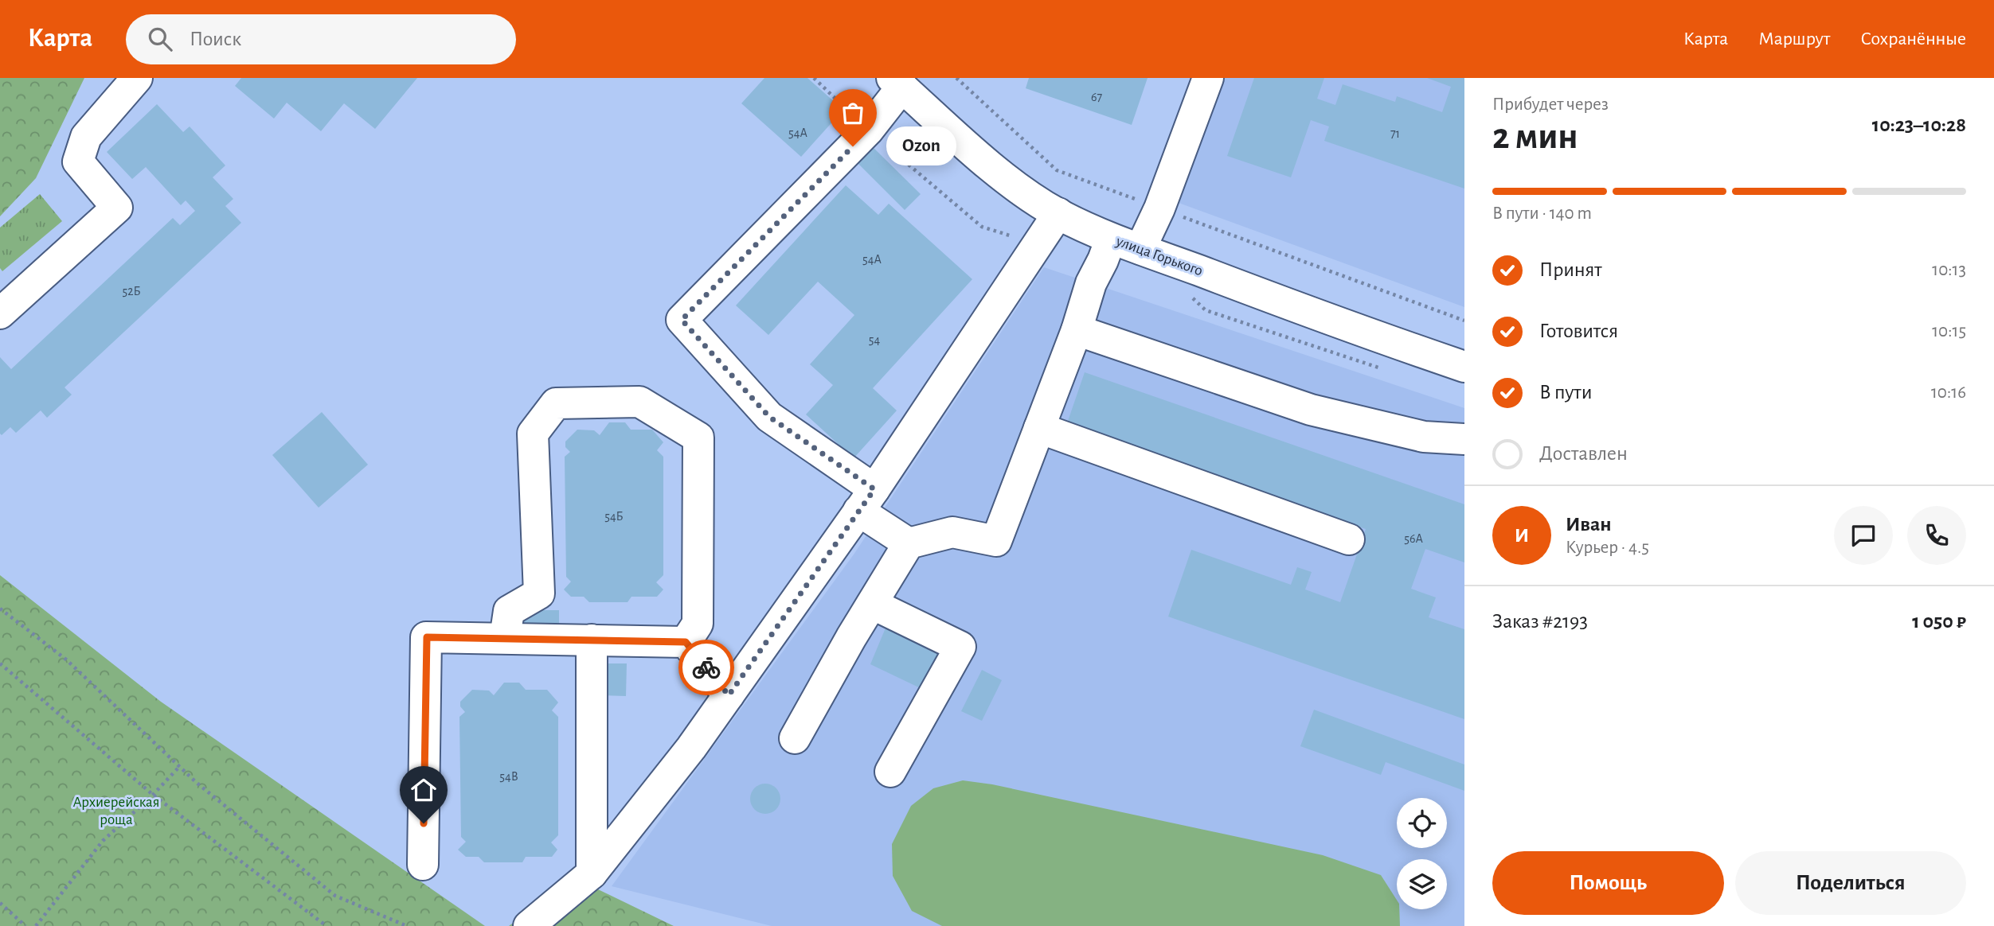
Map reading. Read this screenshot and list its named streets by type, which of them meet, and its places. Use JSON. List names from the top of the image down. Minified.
{"streets":{"street":["улица Горького"]},"parks":["Архиерейская роща"],"places":["Ozon"],"house_numbers":["67","54А","71","54А","52Б","54","54Б","56А","54В"],"page":{"header":"Карта","search":"Поиск","nav":["Карта","Маршрут","Сохранённые"],"heading":["2 мин","Прибудет через","10:23–10:28"],"panel":["Иван","Курьер · 4.5","Заказ #2193","1 050 ₽"],"bubble":"Ozon","bar":"В пути · 140 m","list":[["Принят","10:13"],["Готовится","10:15"],["В пути","10:16"],"Доставлен"],"round":"И","buttons":["Помощь","Поделиться"]}}
